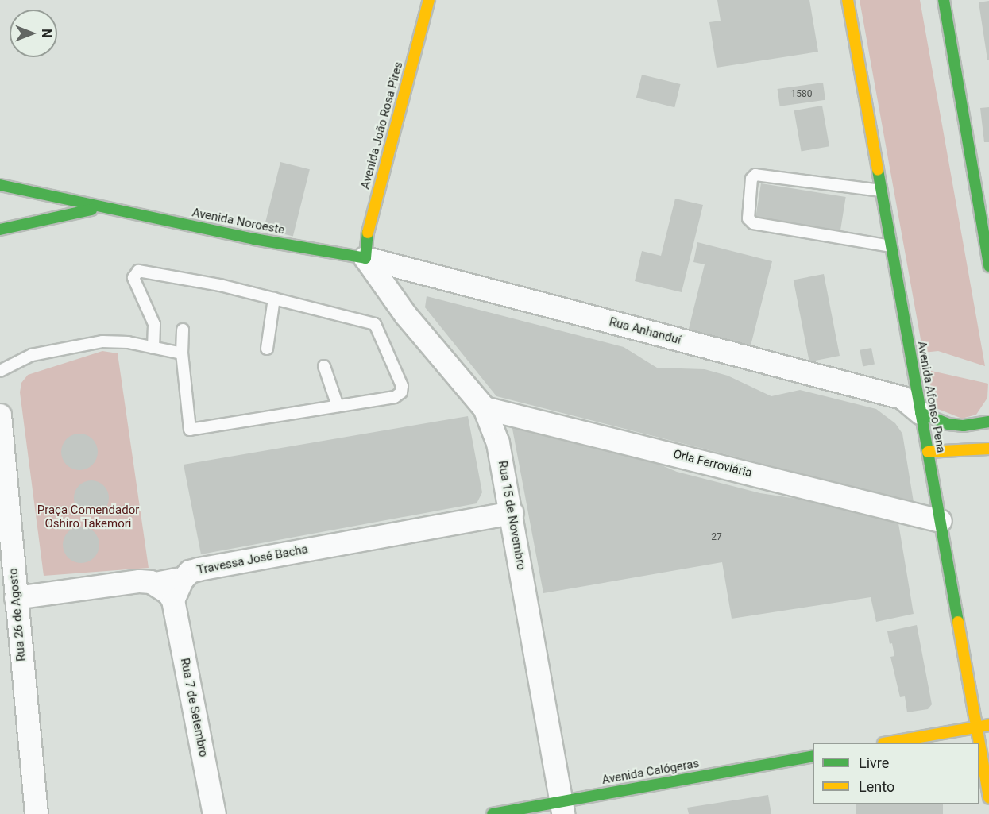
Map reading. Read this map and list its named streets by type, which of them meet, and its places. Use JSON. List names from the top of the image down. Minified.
{"streets":{"main road":["Avenida João Rosa Pires","Avenida Noroeste","Avenida Afonso Pena","Avenida Calógeras"],"street":["Rua Anhanduí","Orla Ferroviária","Rua 15 de Novembro","Travessa José Bacha","Rua 26 de Agosto","Rua 7 de Setembro"]},"crossings":[["Avenida João Rosa Pires","Avenida Noroeste"],["Avenida João Rosa Pires","Rua Anhanduí"],["Avenida João Rosa Pires","Rua 15 de Novembro"],["Avenida Noroeste","Rua Anhanduí"],["Avenida Noroeste","Rua 15 de Novembro"],["Rua Anhanduí","Avenida Afonso Pena"],["Rua Anhanduí","Rua 15 de Novembro"],["Avenida Afonso Pena","Orla Ferroviária"],["Orla Ferroviária","Rua 15 de Novembro"],["Rua 15 de Novembro","Travessa José Bacha"],["Rua 15 de Novembro","Avenida Calógeras"],["Travessa José Bacha","Rua 7 de Setembro"]],"parks":["Praça Comendador Oshiro Takemori"],"house_numbers":["1580","27"],"legend":["Livre","Lento"],"north":"right"}
